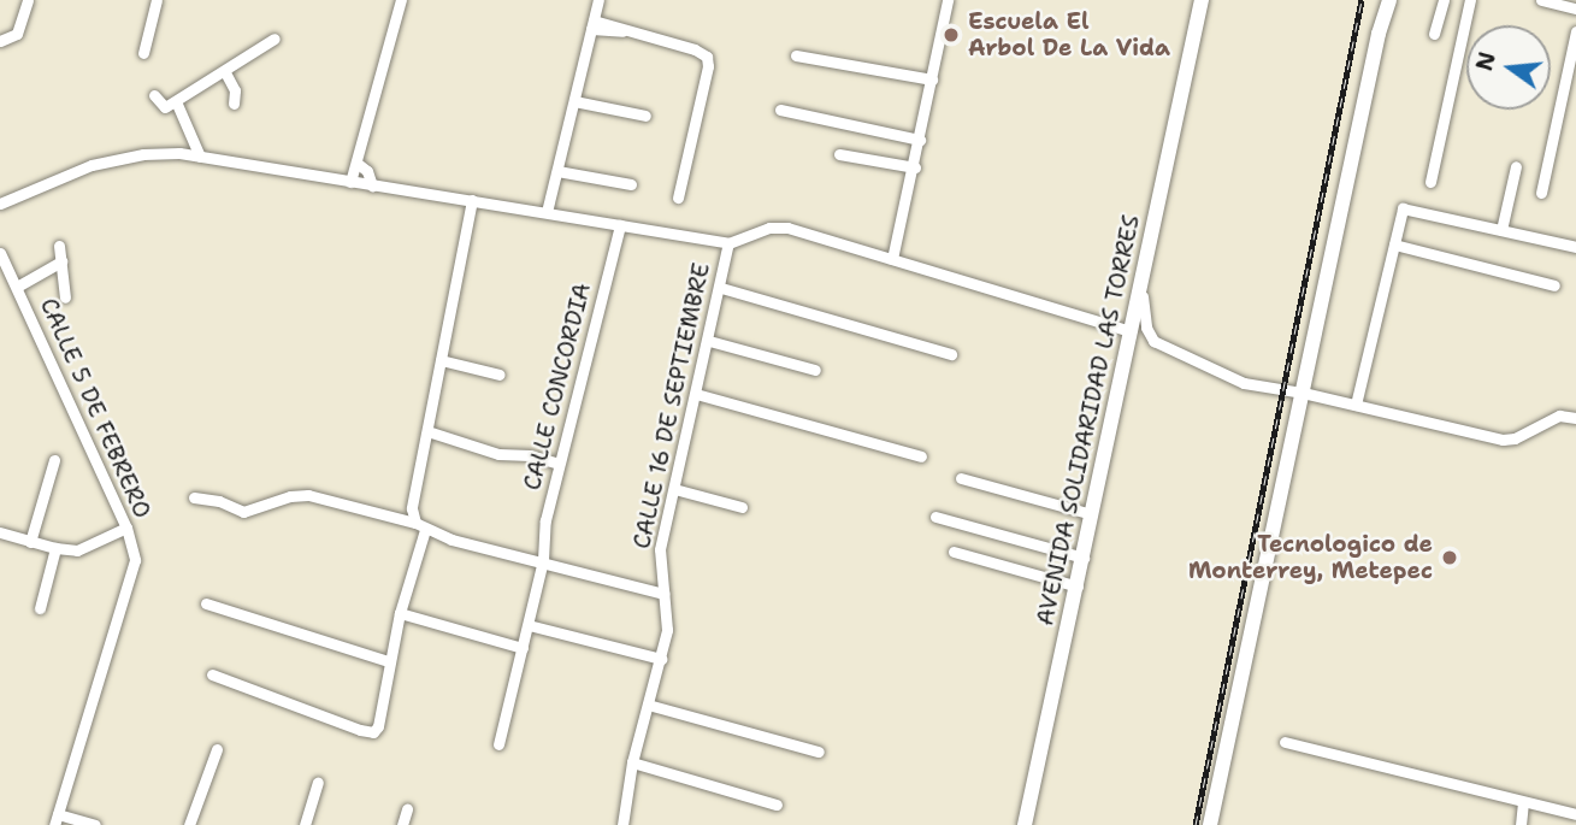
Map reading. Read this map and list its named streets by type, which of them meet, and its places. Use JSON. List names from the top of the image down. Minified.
{"streets":{"main road":["AVENIDA SOLIDARIDAD LAS TORRES"],"street":["CALLE CONCORDIA","CALLE 16 DE SEPTIEMBRE","CALLE 5 DE FEBRERO"]},"places":["Escuela El Arbol De La Vida","Tecnologico de Monterrey, Metepec"],"north":"left"}
